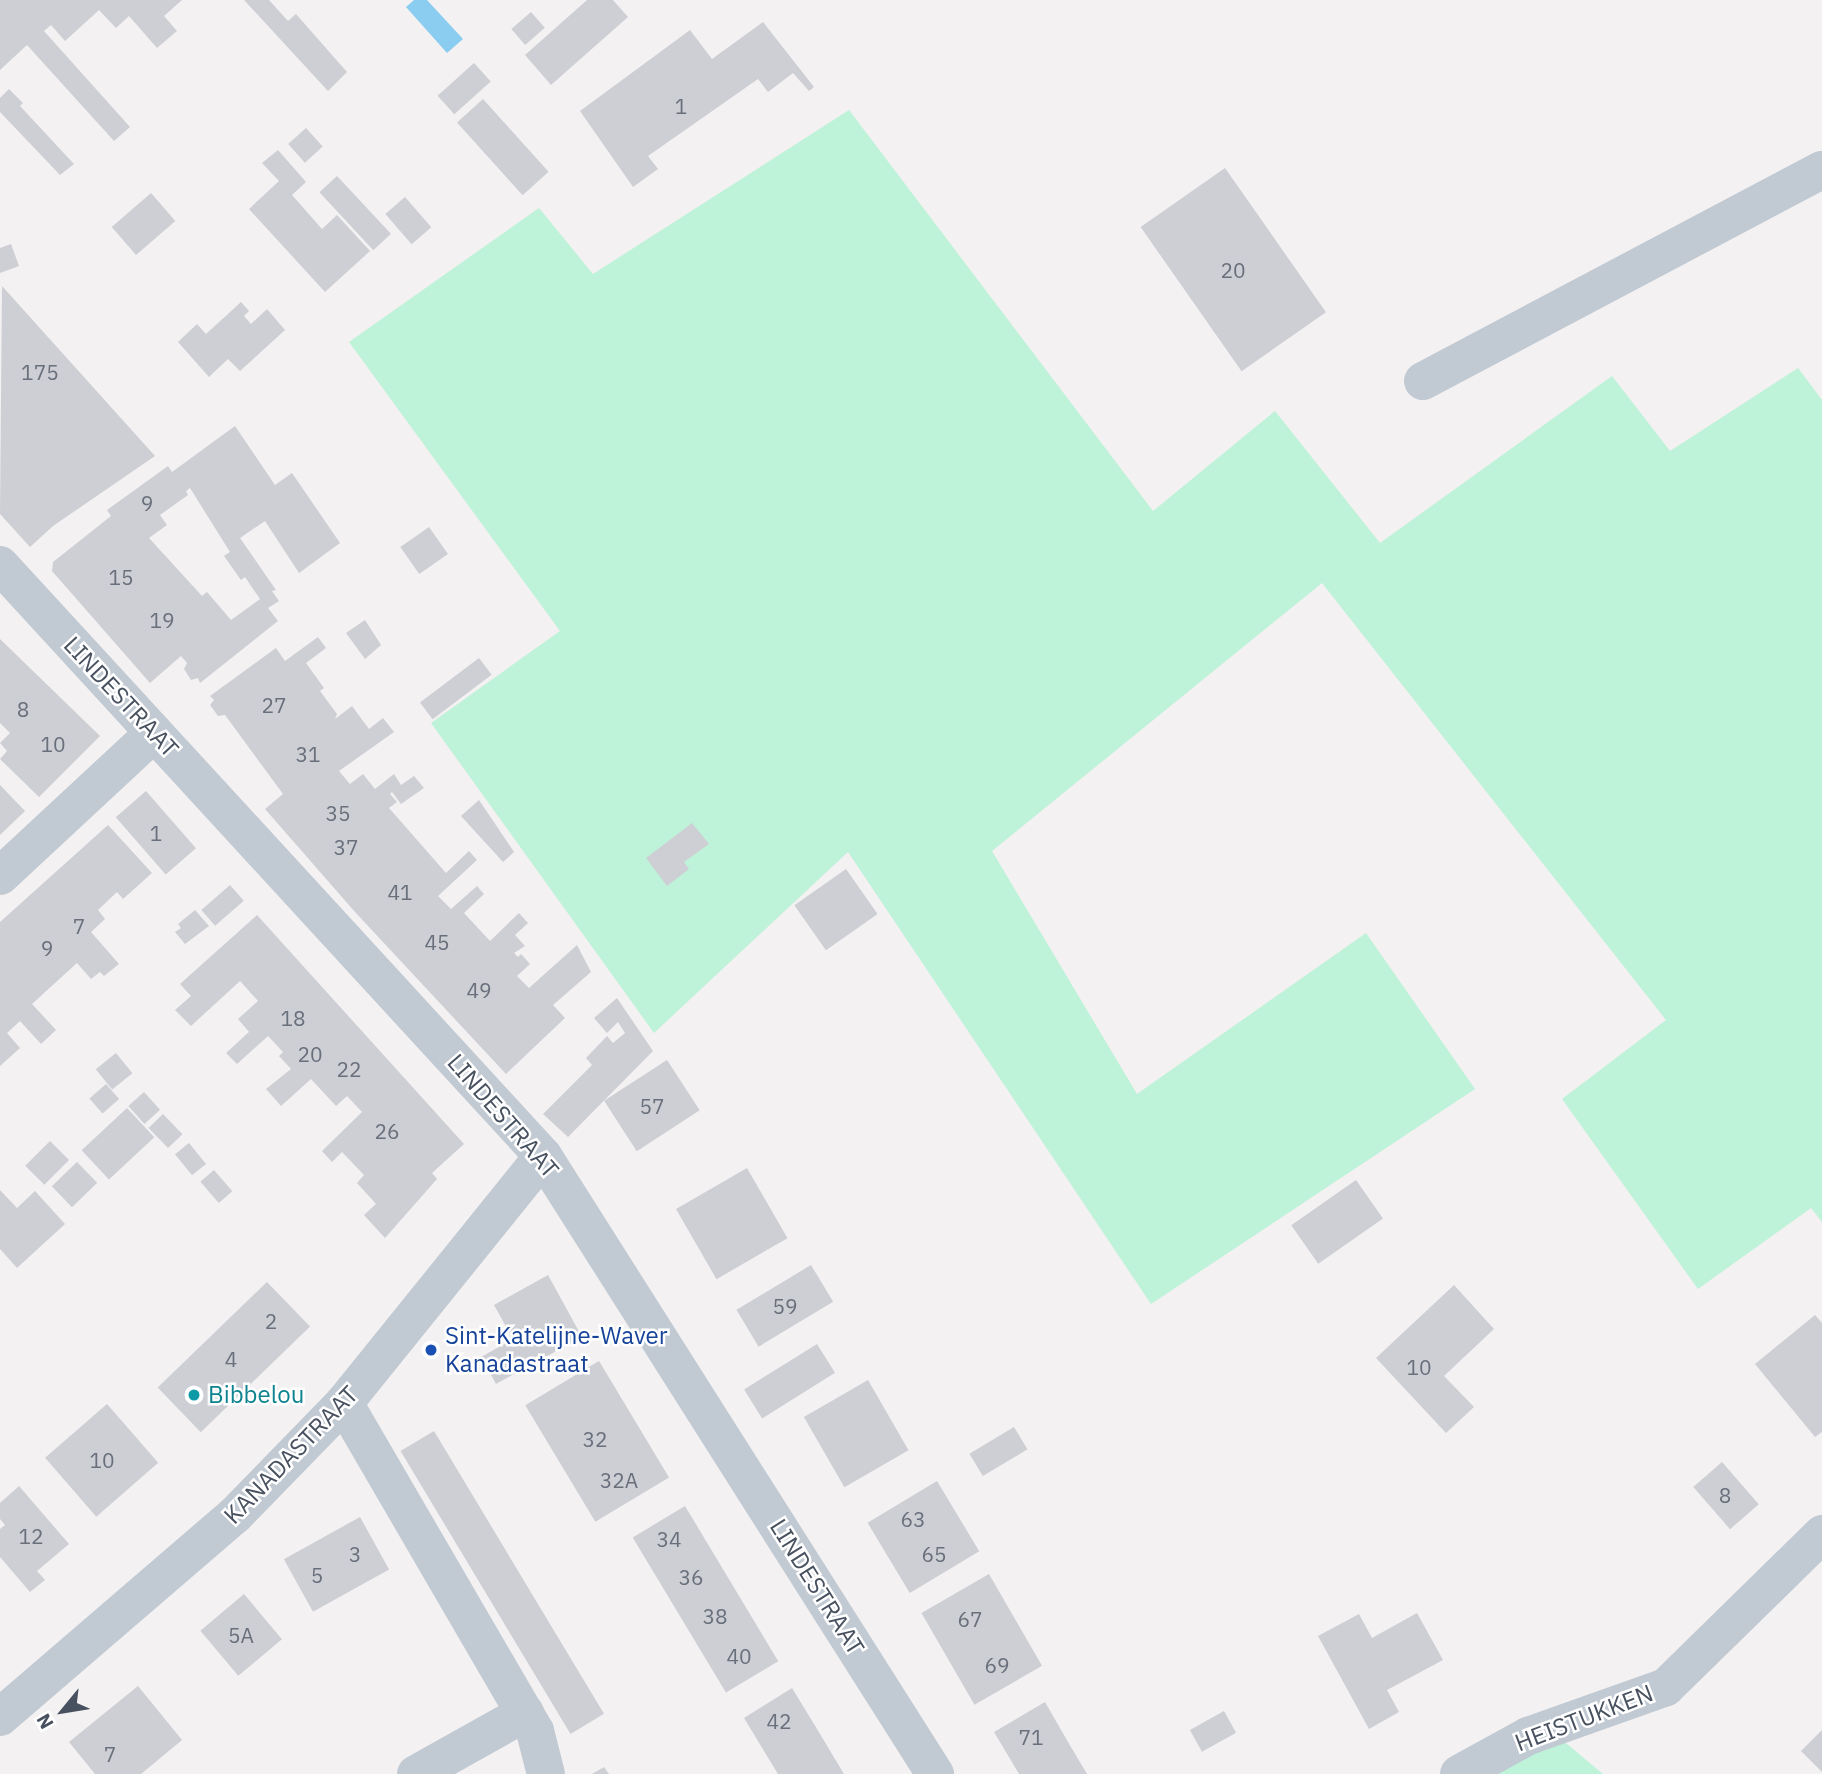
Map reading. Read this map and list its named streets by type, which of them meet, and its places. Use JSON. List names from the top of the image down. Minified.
{"streets":{"street":["LINDESTRAAT","KANADASTRAAT","HEISTUKKEN"]},"crossings":[["LINDESTRAAT","KANADASTRAAT"]],"places":["Sint-Katelijne-Waver Kanadastraat","Bibbelou"],"house_numbers":["1","20","175","9","15","19","27","8","10","31","35","1","37","41","7","45","9","49","18","20","22","57","26","59","2","4","10","32","10","32A","8","63","12","34","3","65","5","36","38","67","5A","40","69","42","71","7"],"north":"bottom left"}
